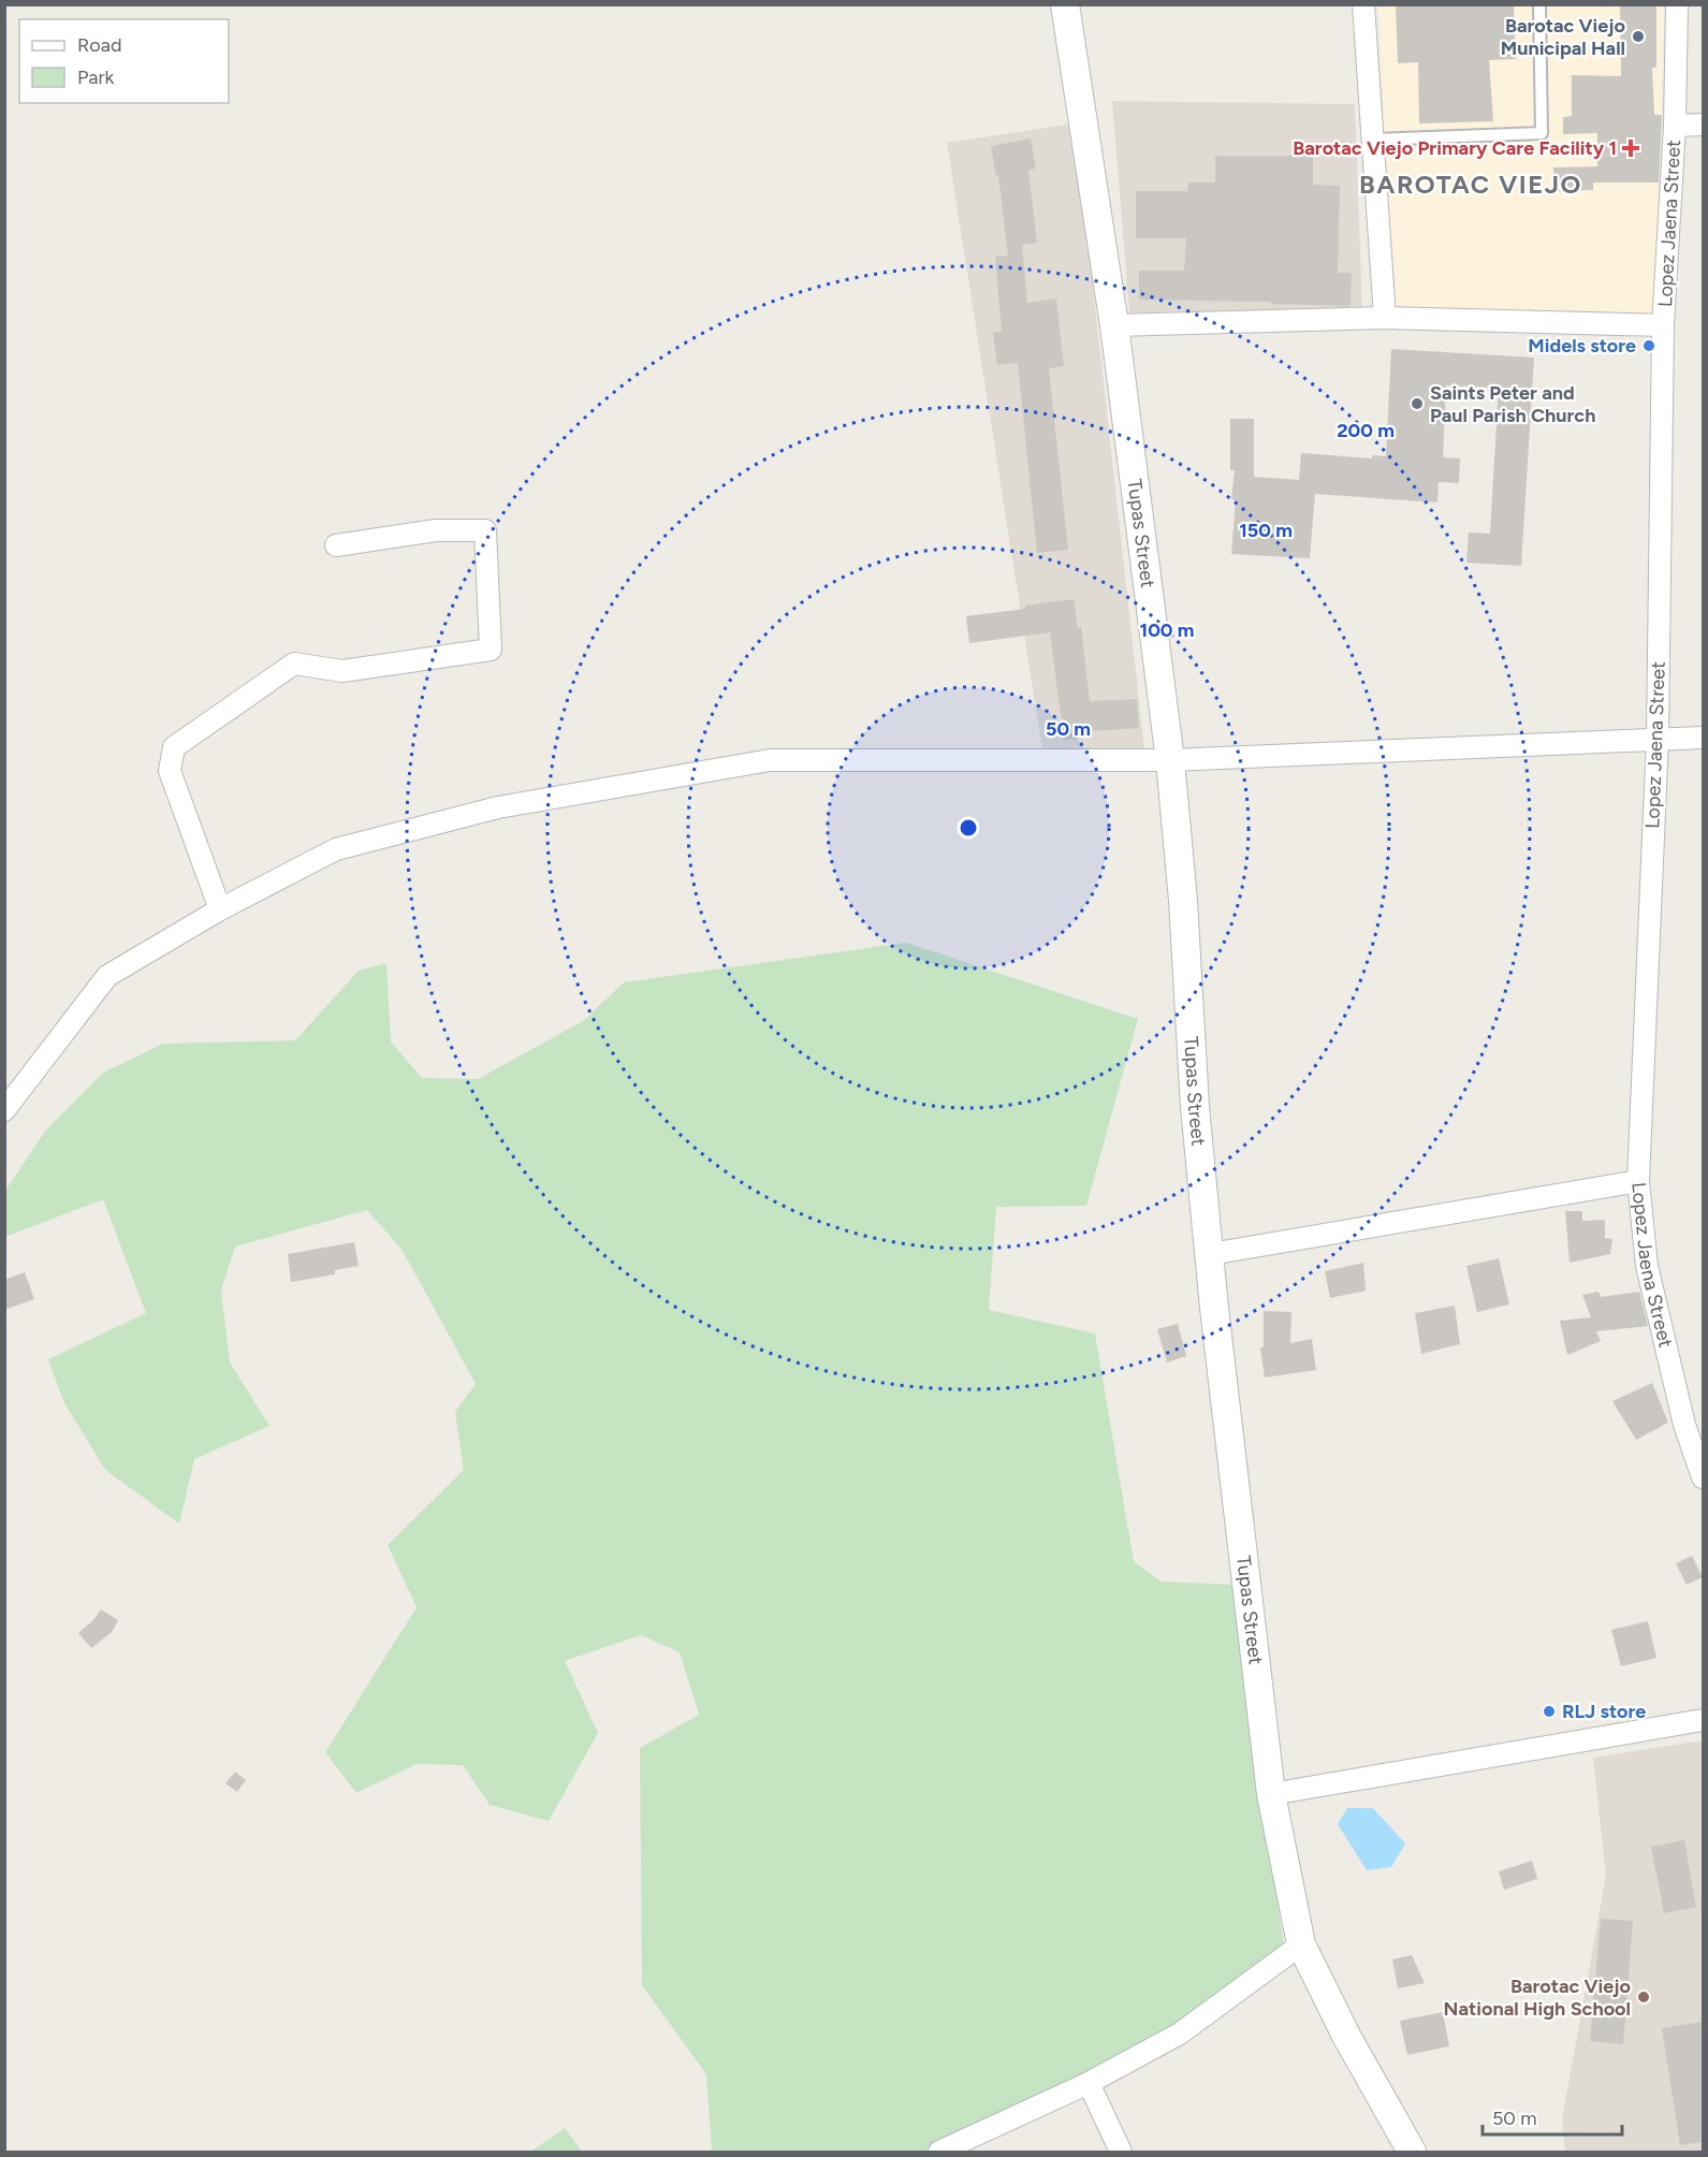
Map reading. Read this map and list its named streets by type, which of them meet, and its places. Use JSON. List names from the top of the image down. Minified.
{"streets":{"street":["Lopez Jaena Street","Tupas Street"]},"districts":["BAROTAC VIEJO"],"places":{"other":["Barotac Viejo Municipal Hall","Midels store","Saints Peter and Paul Parish Church","RLJ store","Barotac Viejo National High School"],"health":["Barotac Viejo Primary Care Facility 1"]},"legend":["Road","Park"],"scale_bar":"50 m","rings":["200 m","150 m","100 m","50 m"]}
